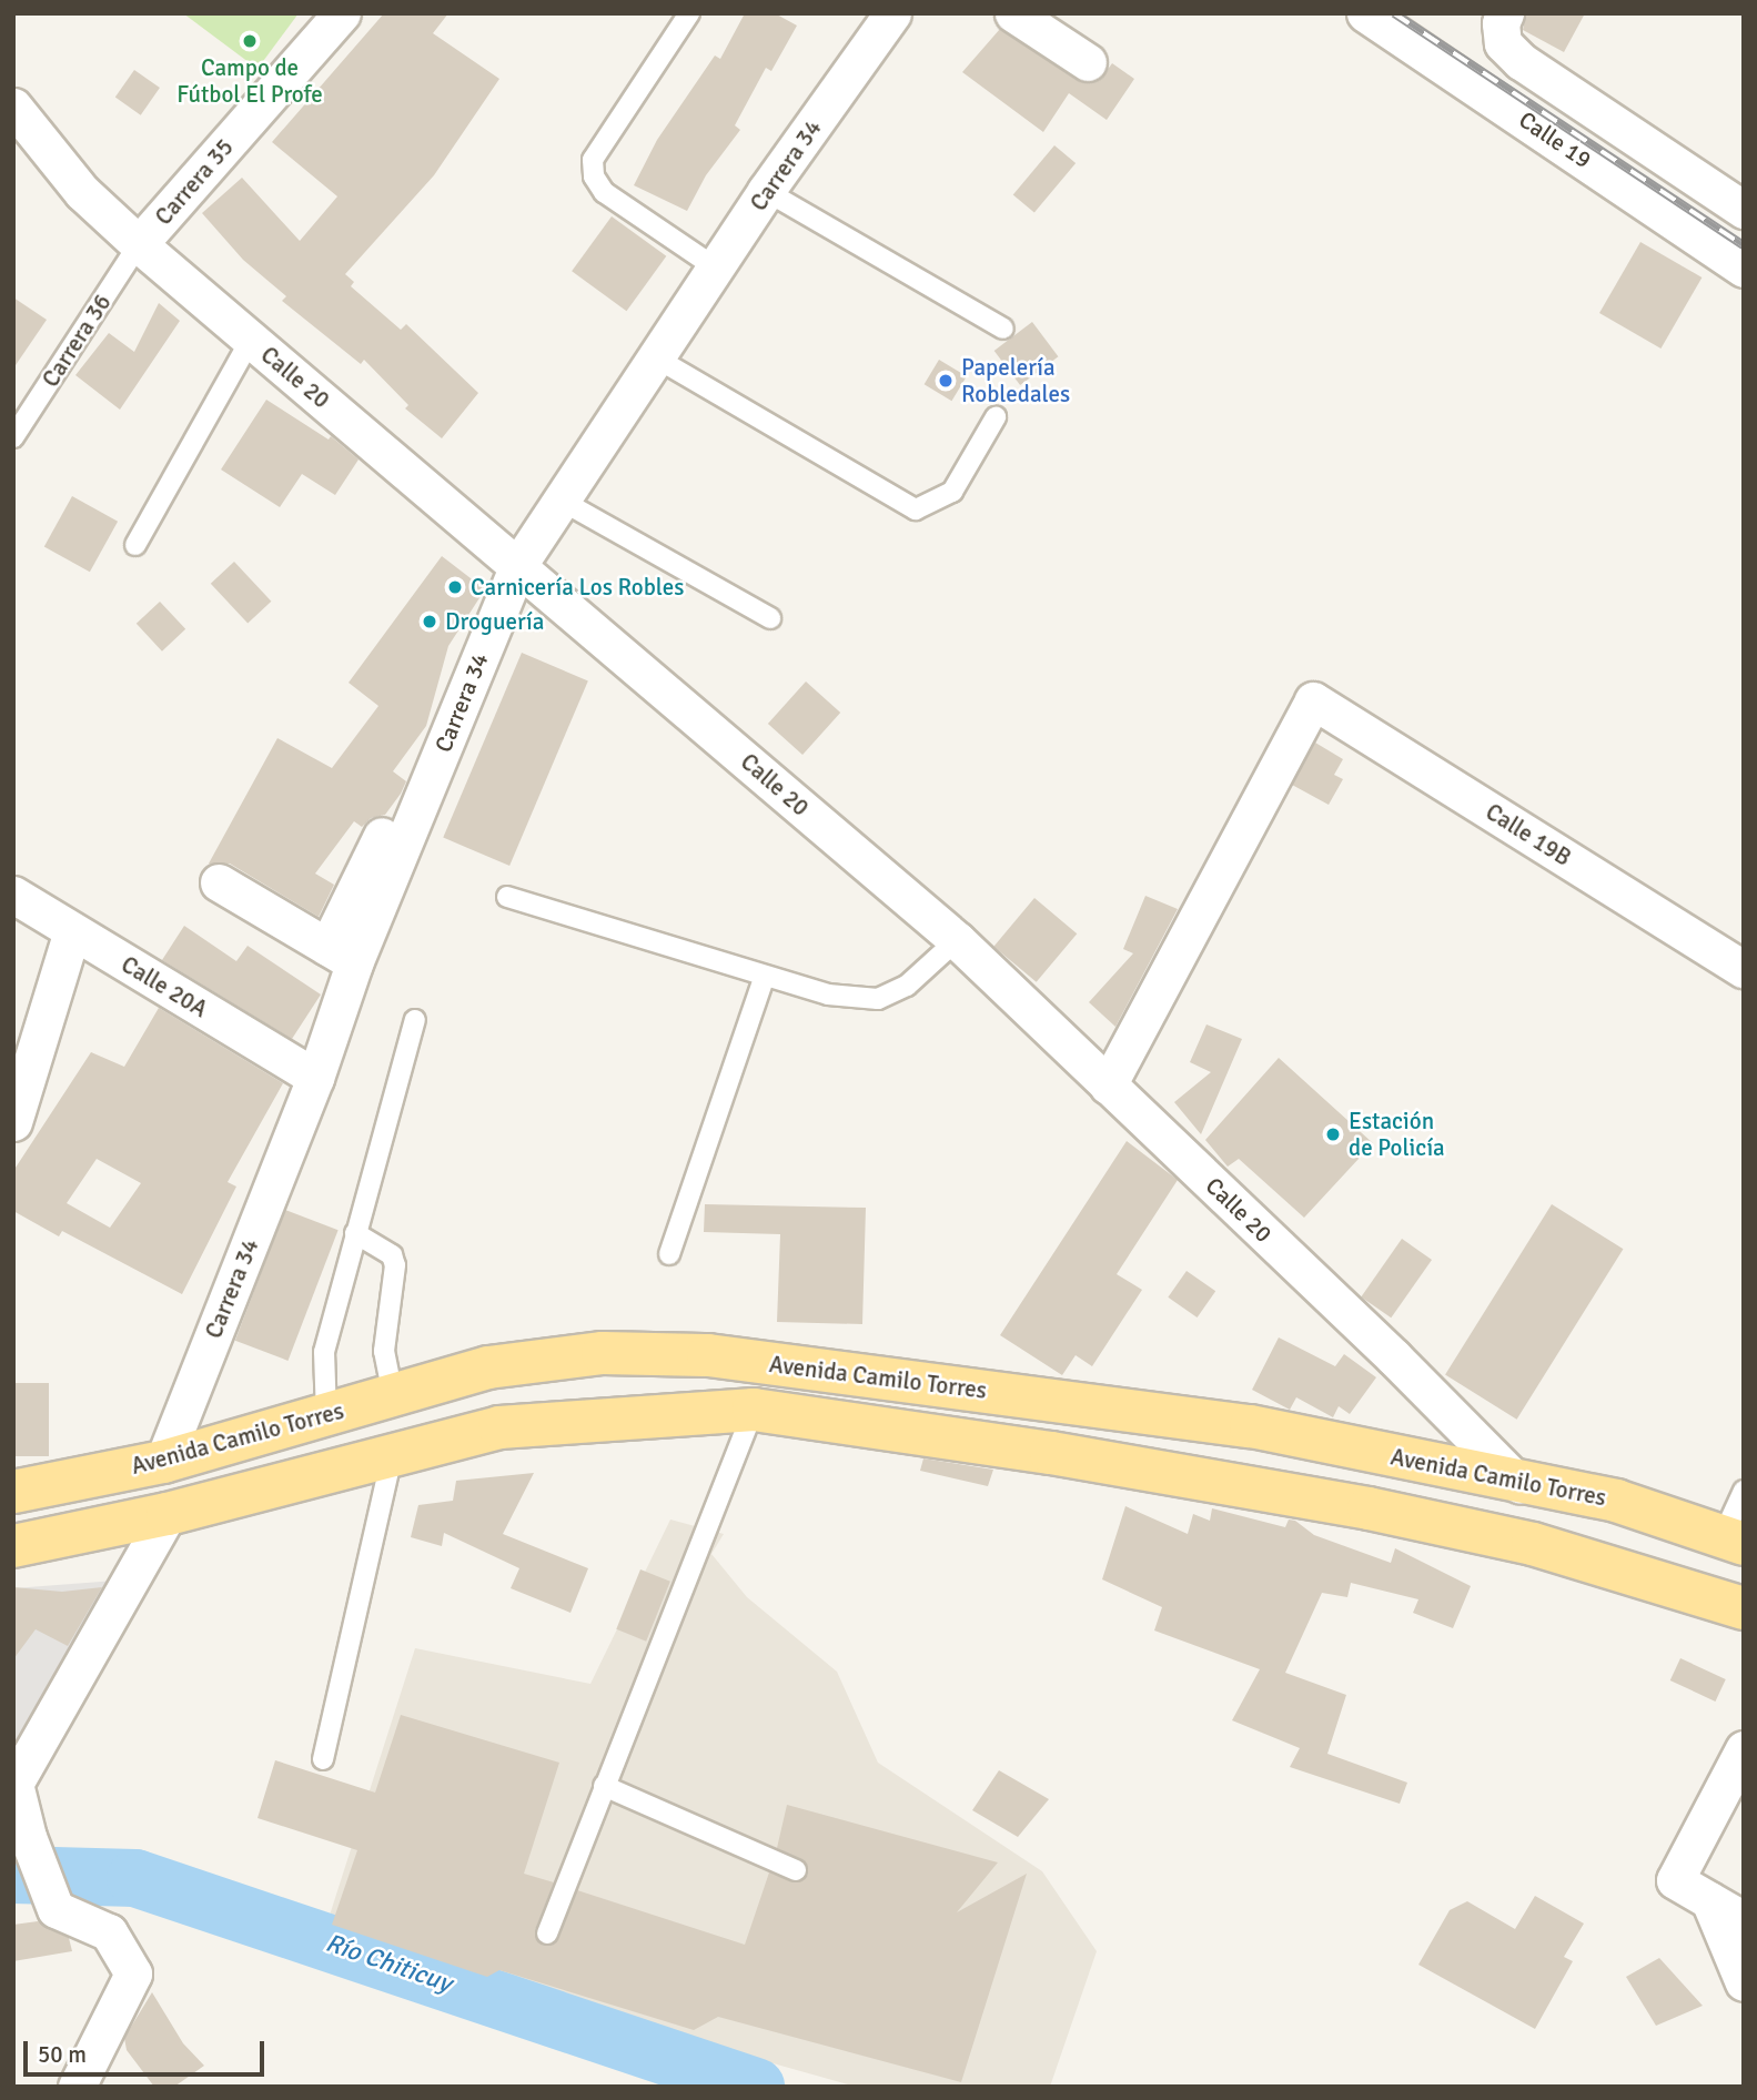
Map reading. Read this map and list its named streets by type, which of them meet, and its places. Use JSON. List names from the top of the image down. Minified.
{"streets":{"main road":["Avenida Camilo Torres"],"street":["Calle 19","Carrera 34","Carrera 35","Calle 20","Calle 19B","Calle 20A"],"lane":["Carrera 36"]},"crossings":[["Carrera 34","Calle 20"],["Carrera 34","Calle 20A"],["Carrera 34","Avenida Camilo Torres"],["Carrera 35","Carrera 36"],["Carrera 35","Calle 20"],["Carrera 36","Calle 20"],["Calle 20","Calle 19B"],["Calle 20","Avenida Camilo Torres"]],"water":["Río Chiticuy"],"places":["Campo de Fútbol El Profe","Papelería Robledales","Carnicería Los Robles","Droguería","Estación de Policía"],"scale_bar":"50 m"}
